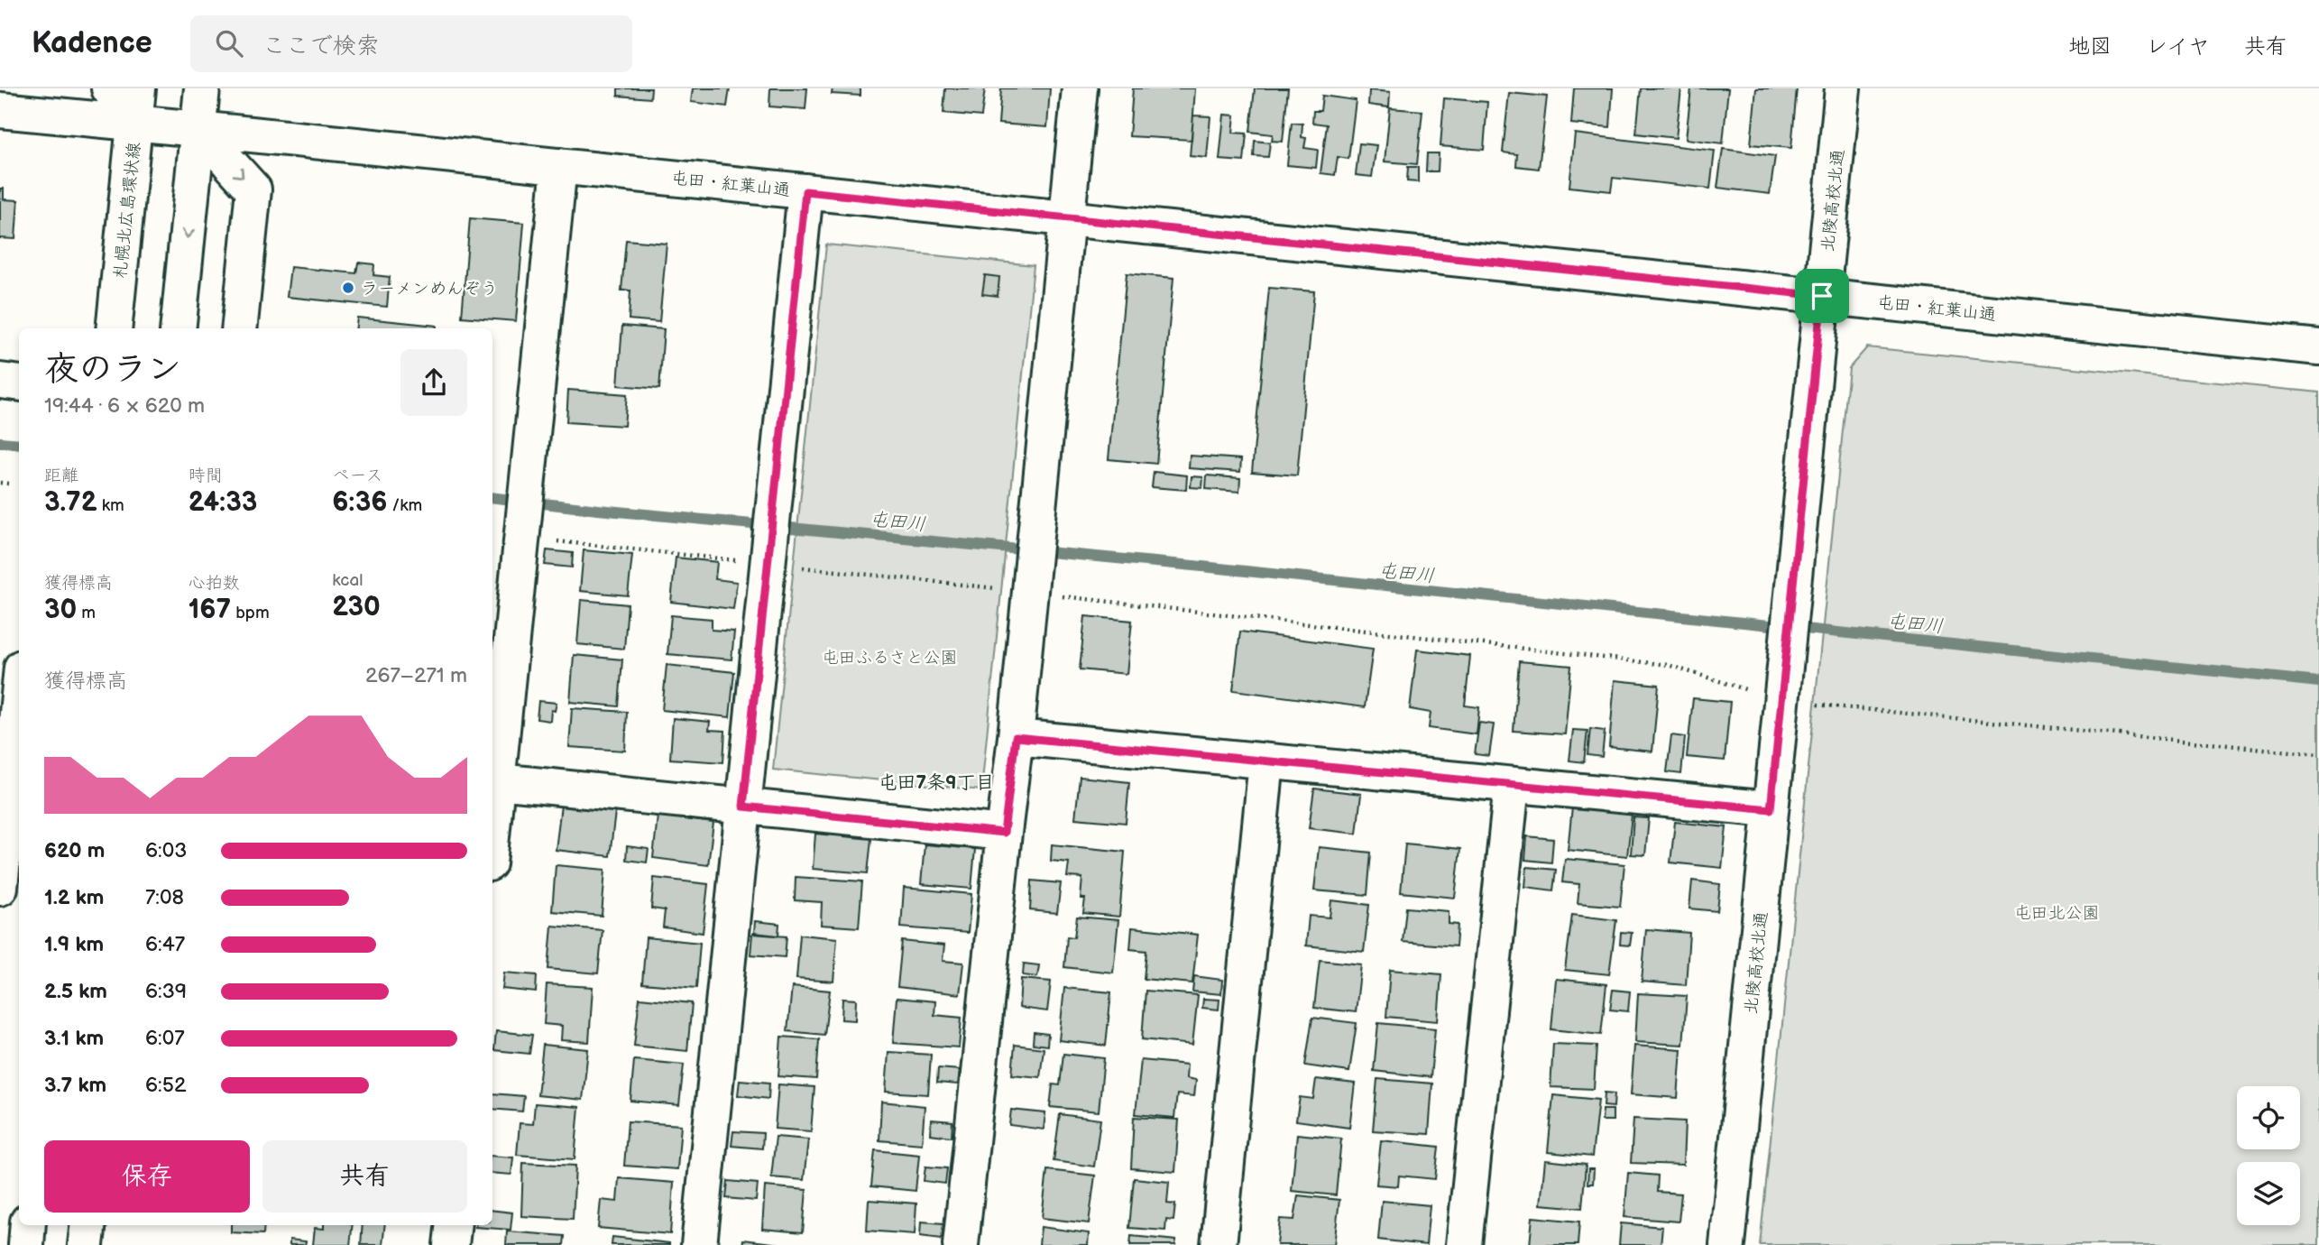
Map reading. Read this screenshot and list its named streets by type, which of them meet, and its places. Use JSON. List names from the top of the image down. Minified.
{"streets":{"street":["屯田・紅葉山通","北陵高校北通","札幌北広島環状線"]},"crossings":[["屯田・紅葉山通","北陵高校北通"],["屯田・紅葉山通","札幌北広島環状線"]],"districts":["屯田7条9丁目"],"water":["屯田川"],"parks":["屯田ふるさと公園","屯田北公園"],"places":["ラーメンめんぞう"],"page":{"header":"Kadence","search":"ここで検索","nav":["地図","レイヤ","共有"],"heading":["夜のラン","19:44 · 6 × 620 m"],"stats":[["距離","3.72 km"],["時間","24:33"],["ペース","6:36 /km"],["獲得標高","30 m"],["心拍数","167 bpm"],["kcal","230"]],"chart":["獲得標高","267–271 m"],"list":[{"name":"620 m","note":"6:03"},{"name":"1.2 km","note":"7:08"},{"name":"1.9 km","note":"6:47"},{"name":"2.5 km","note":"6:39"},{"name":"3.1 km","note":"6:07"},{"name":"3.7 km","note":"6:52"}],"buttons":["保存","共有"]}}
